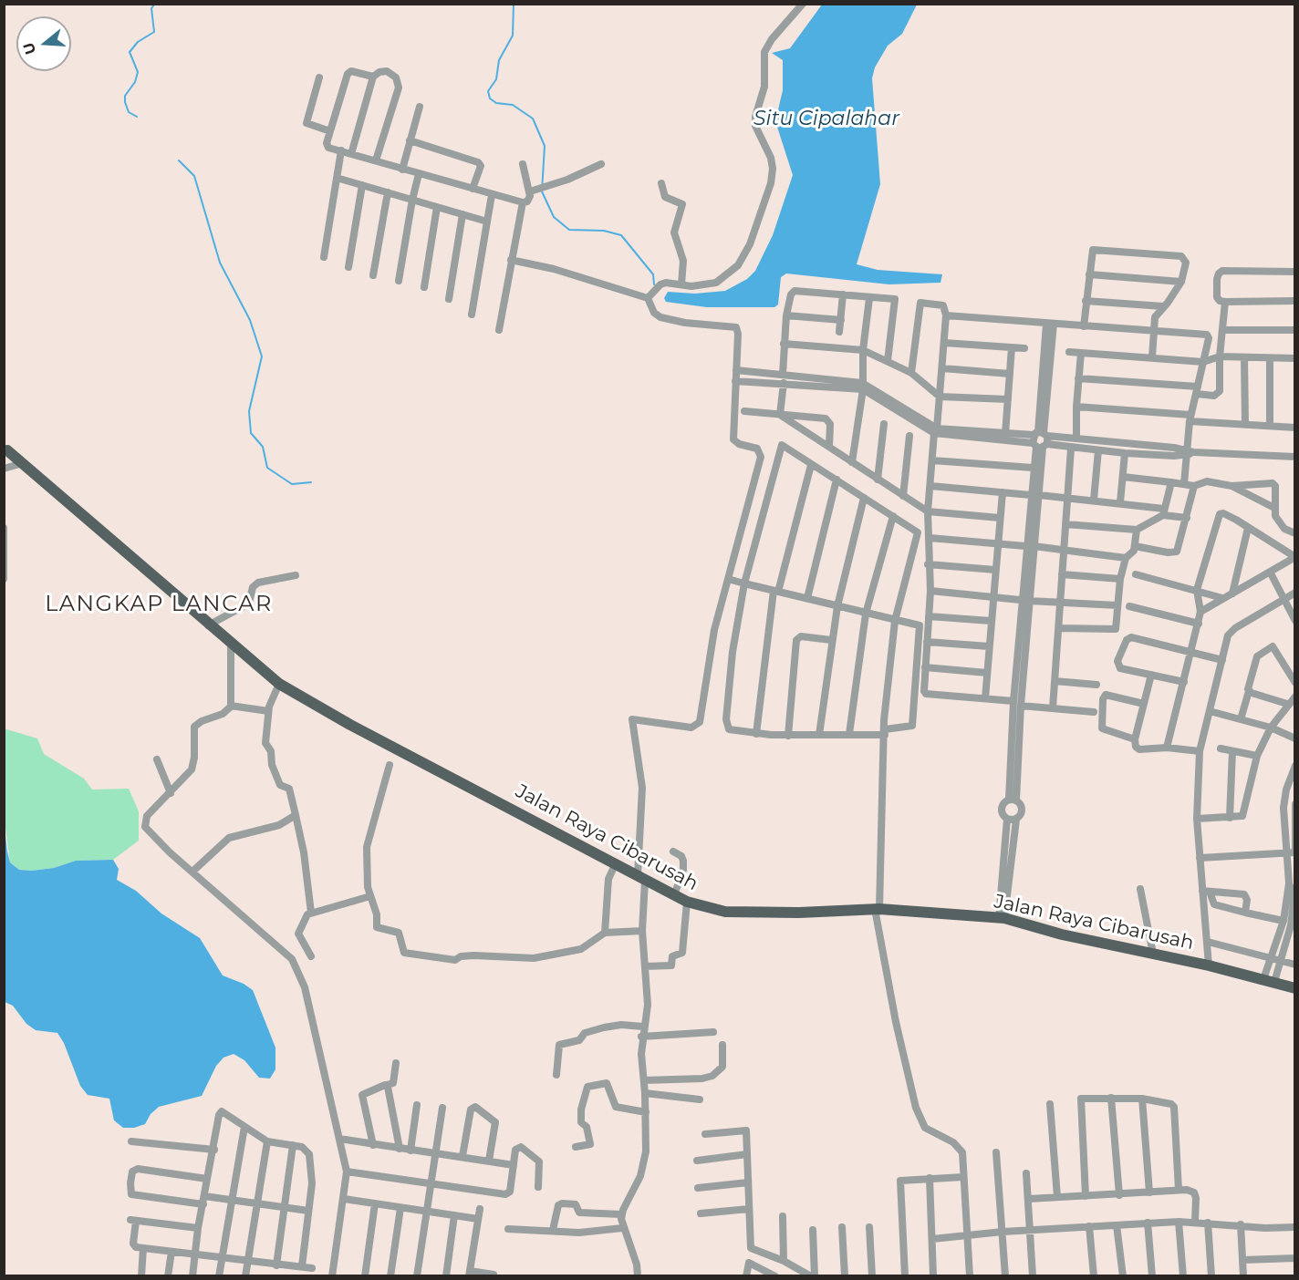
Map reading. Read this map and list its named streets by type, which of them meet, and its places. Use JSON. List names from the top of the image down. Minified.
{"streets":{"main road":["Jalan Raya Cibarusah"]},"districts":["LANGKAP LANCAR"],"water":["Situ Cipalahar"],"north":"left"}
